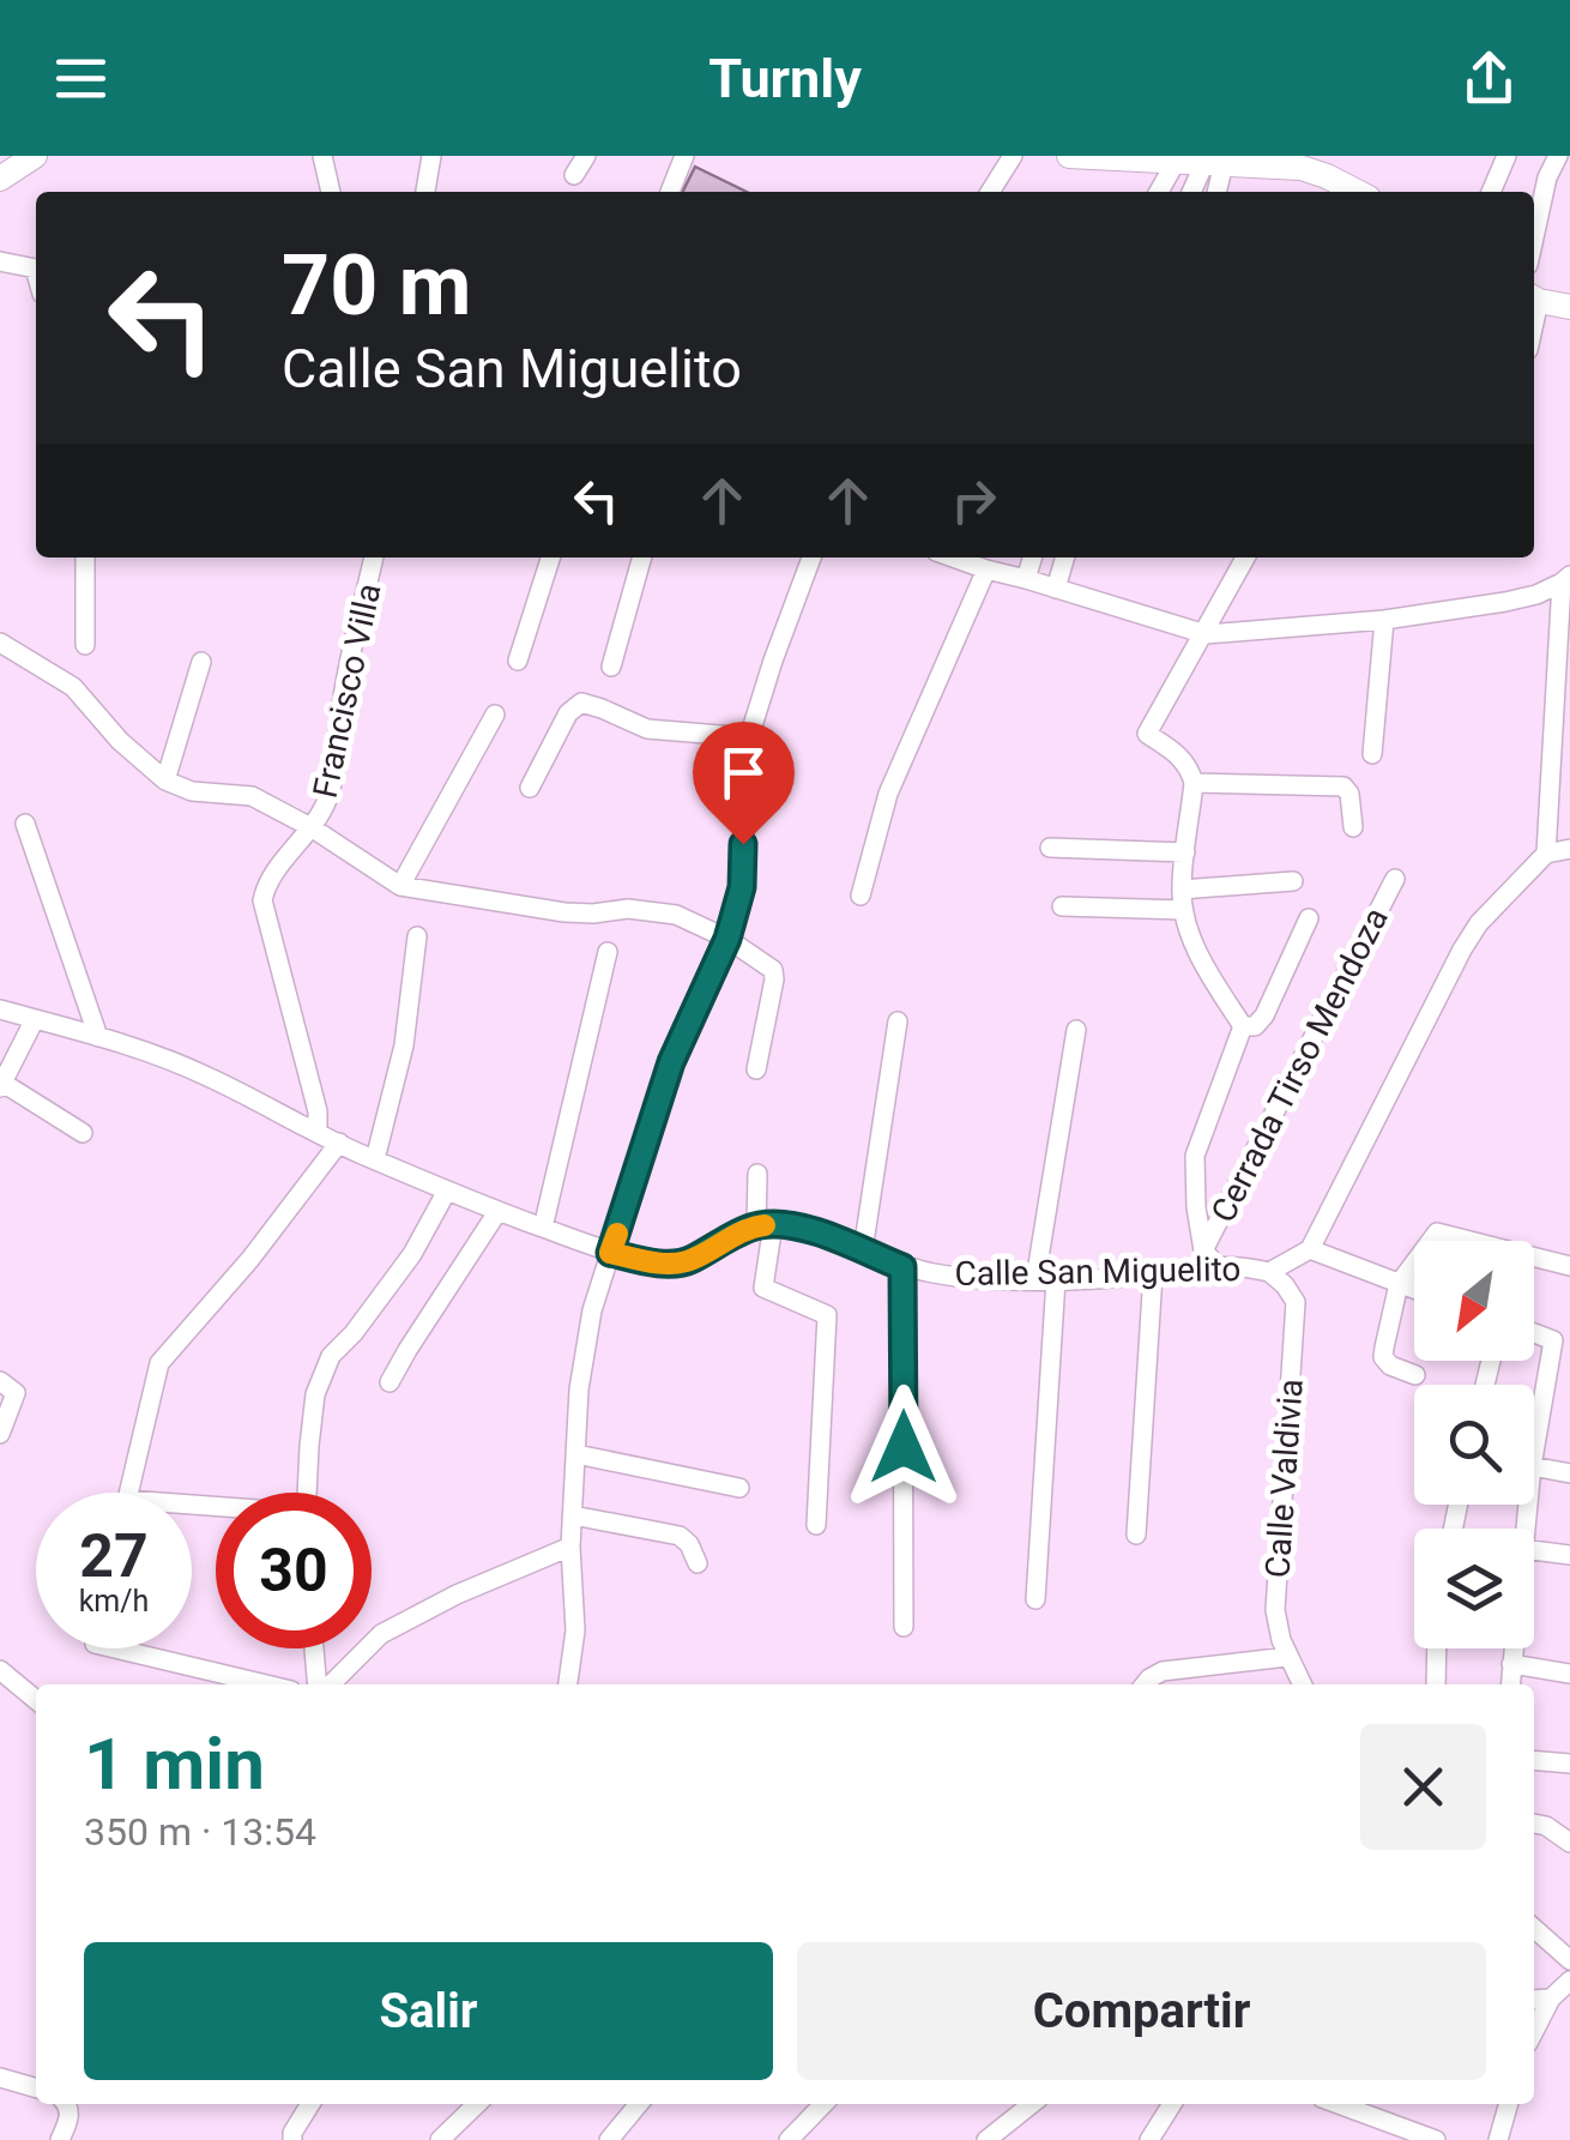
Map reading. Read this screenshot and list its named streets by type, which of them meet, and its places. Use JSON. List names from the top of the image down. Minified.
{"streets":{"street":["Francisco Villa","Cerrada Tirso Mendoza","Calle San Miguelito","Calle Valdivia"]},"crossings":[["Cerrada Tirso Mendoza","Calle San Miguelito"],["Calle San Miguelito","Calle Valdivia"]],"north":"bottom left","page":{"header":"Turnly","turn":["70 m","Calle San Miguelito"],"speed":"27 km/h","limit":"30","heading":["1 min","350 m · 13:54"],"buttons":["Salir","Compartir"]}}
